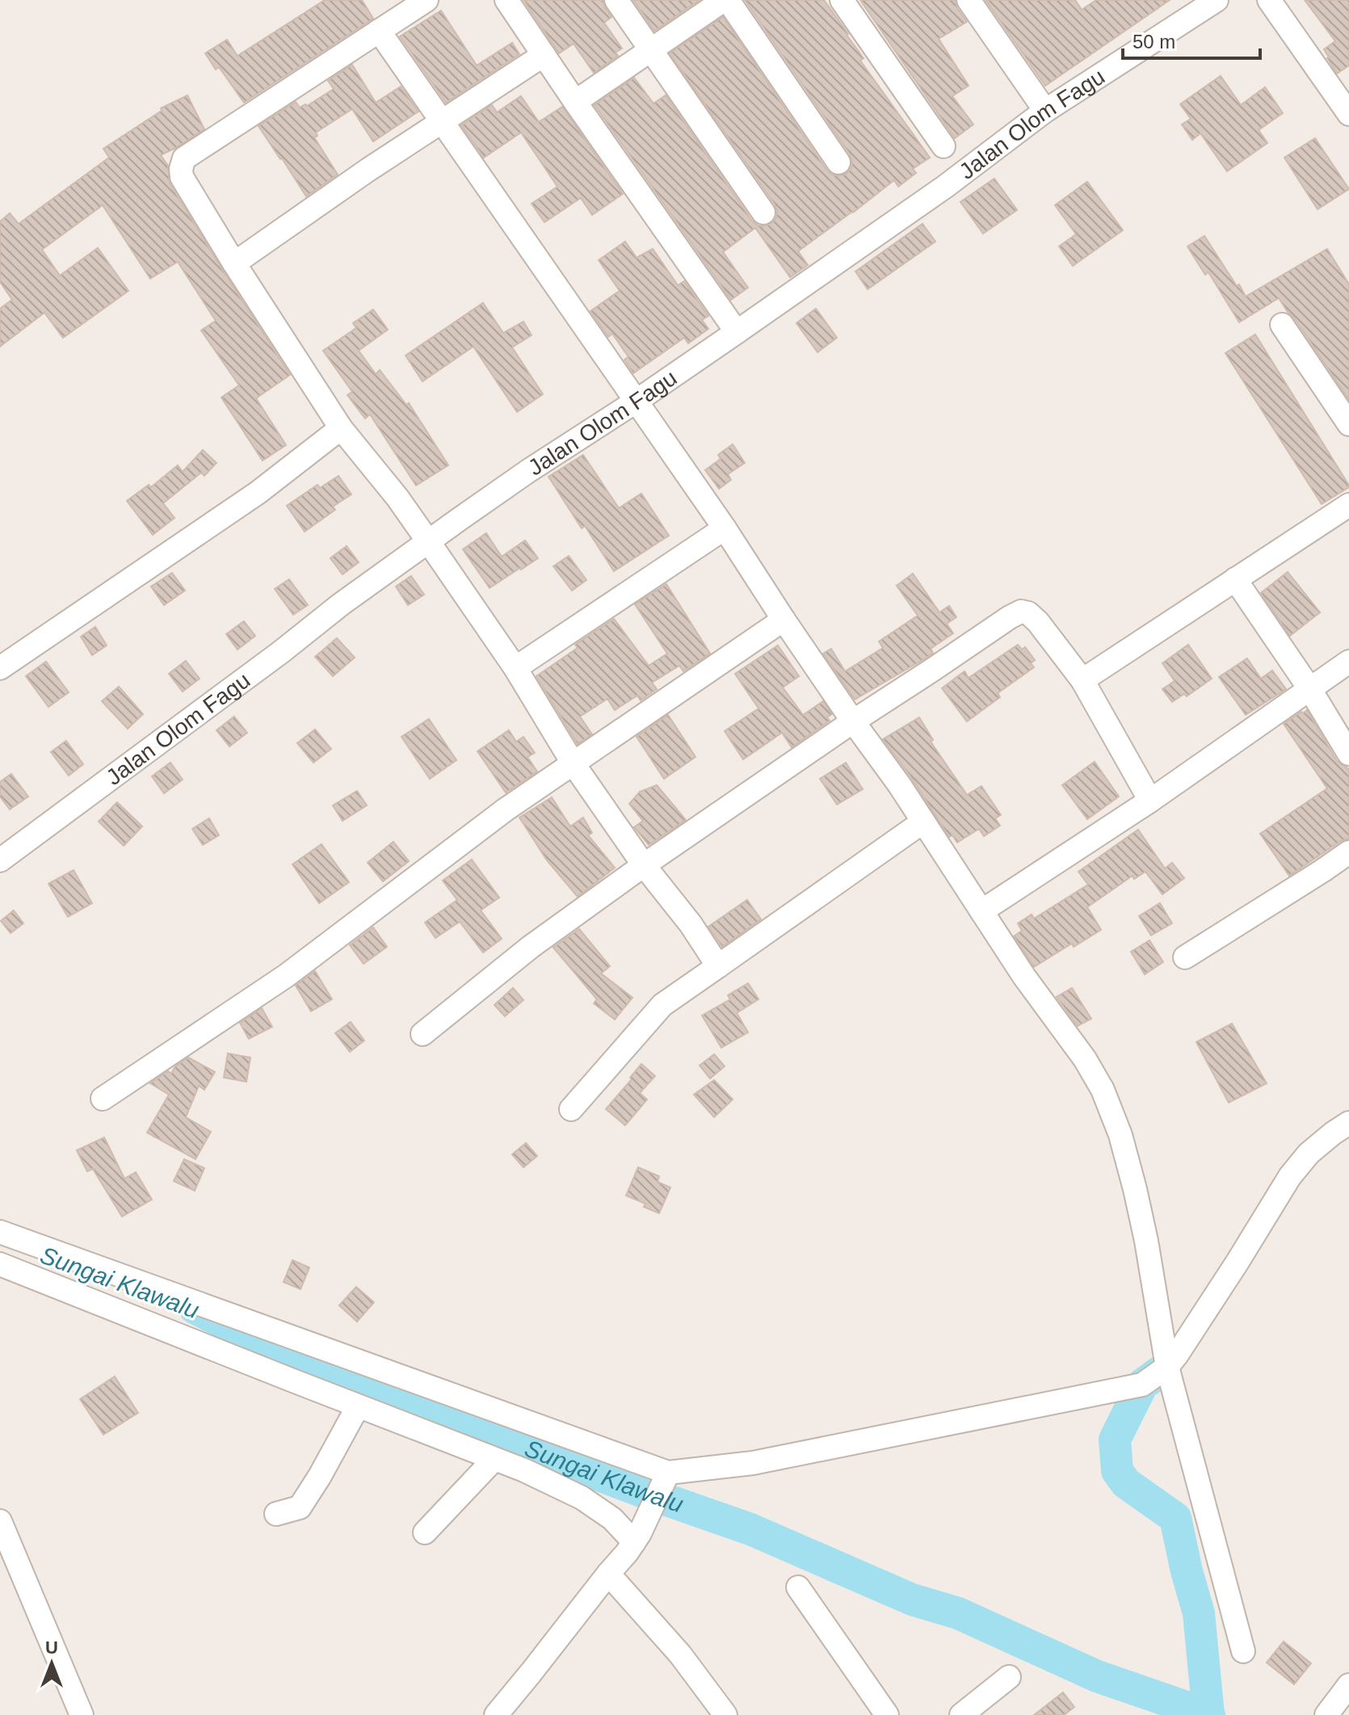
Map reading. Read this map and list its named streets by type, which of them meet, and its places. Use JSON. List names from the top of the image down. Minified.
{"streets":{"street":["Jalan Olom Fagu"]},"water":["Sungai Klawalu"],"scale_bar":"50 m","north":"top"}
